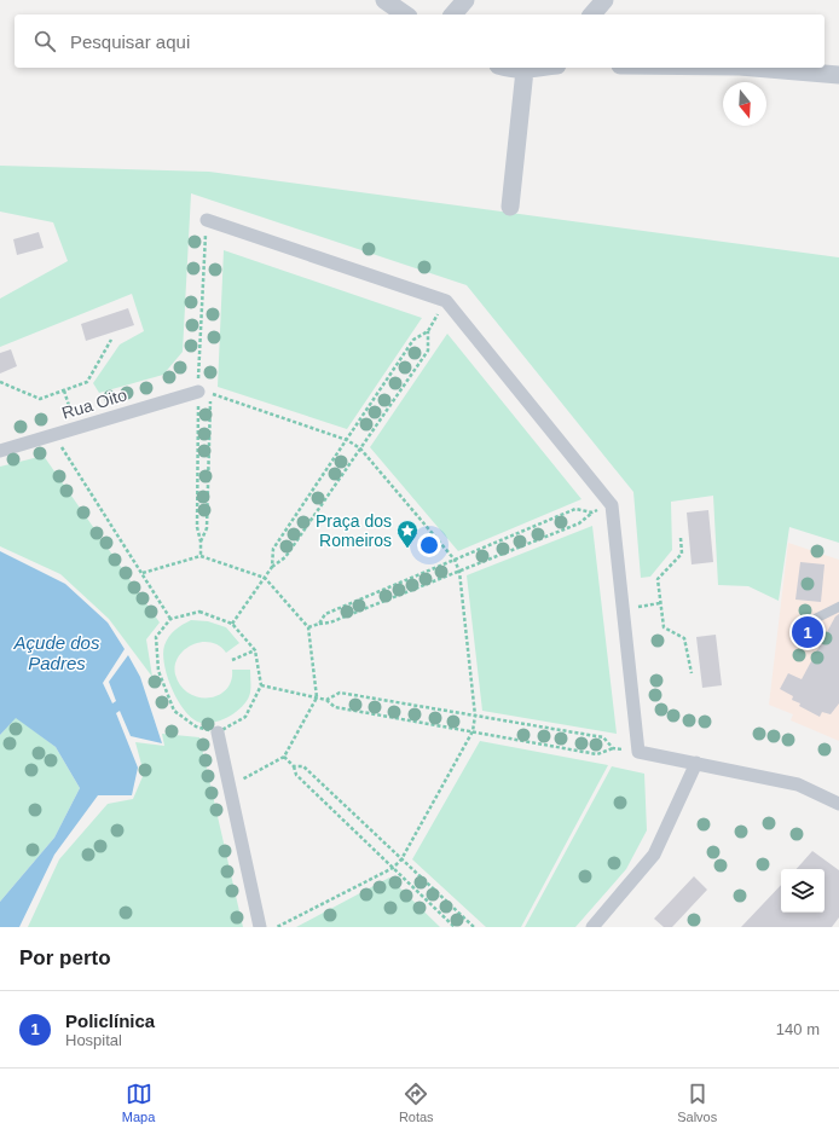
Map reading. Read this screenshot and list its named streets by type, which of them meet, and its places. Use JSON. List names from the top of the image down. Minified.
{"streets":{"street":["Rua Oito"]},"water":["Açude dos Padres"],"places":{"place":["Praça dos Romeiros"]},"north":"bottom","page":{"search":"Pesquisar aqui","pins":"1","heading":"Por perto","list":[{"mark":"1","name":"Policlínica","note":"Hospital","value":"140 m"}],"nav":["Mapa","Rotas","Salvos"]}}
